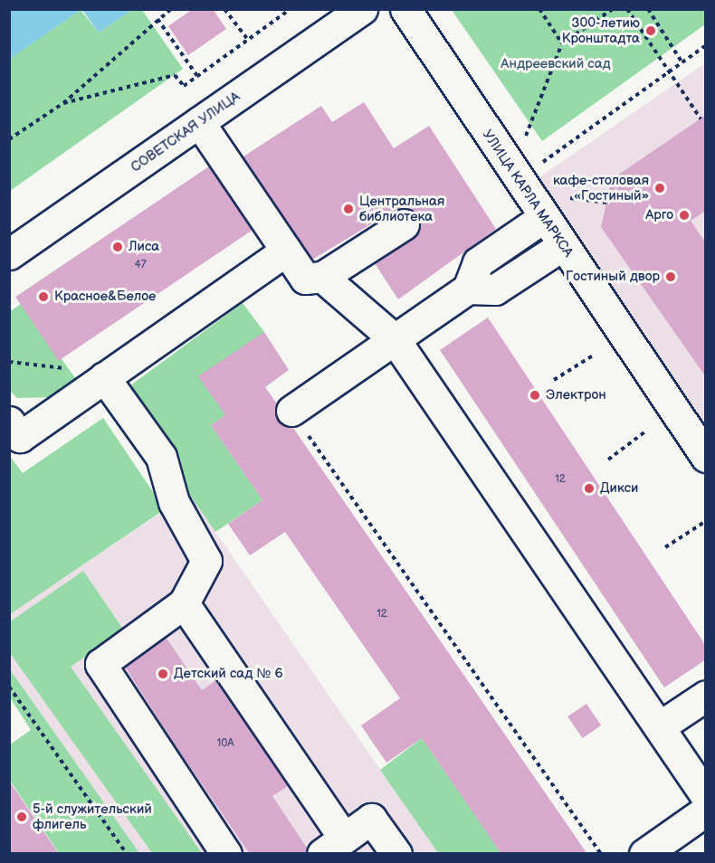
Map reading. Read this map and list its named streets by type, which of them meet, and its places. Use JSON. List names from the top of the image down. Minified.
{"streets":{"street":["СОВЕТСКАЯ УЛИЦА","УЛИЦА КАРЛА МАРКСА"]},"parks":["Андреевский сад"],"places":["300-летию Кронштадта","кафе-столовая «Гостиный»","Центральная библиотека","Арго","Лиса","Гостиный двор","Красное&Белое","Электрон","Дикси","Детский сад № 6","5-й служительский флигель"],"house_numbers":["47","12","12","10А"]}
